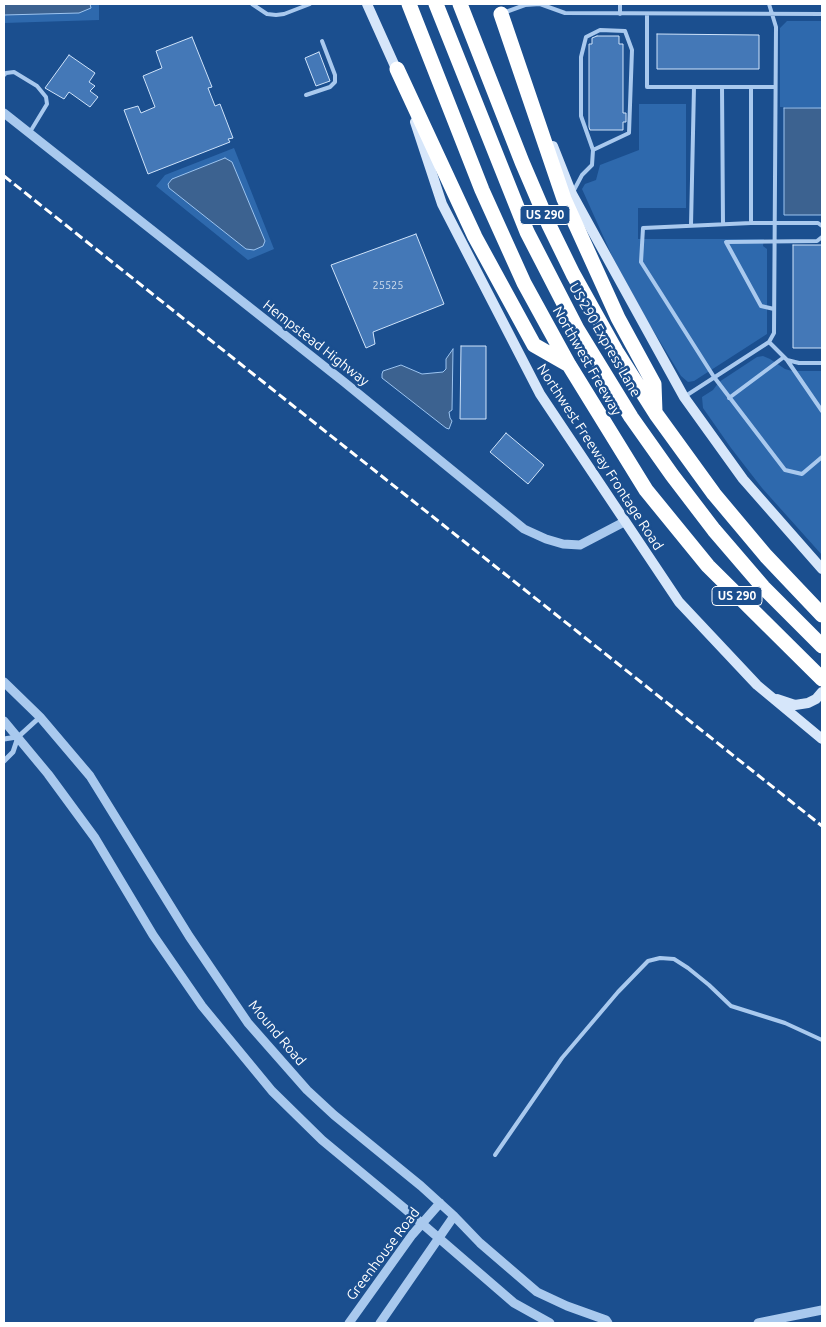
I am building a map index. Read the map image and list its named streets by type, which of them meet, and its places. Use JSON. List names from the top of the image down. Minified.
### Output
{"streets":{"highway":["US 290","US 290 Express Lane","Northwest Freeway"],"main road":["Northwest Freeway Frontage Road"],"street":["Hempstead Highway","Mound Road","Greenhouse Road"]},"crossings":[["Hempstead Highway","Northwest Freeway Frontage Road"],["Mound Road","Greenhouse Road"]],"house_numbers":["25525"]}
